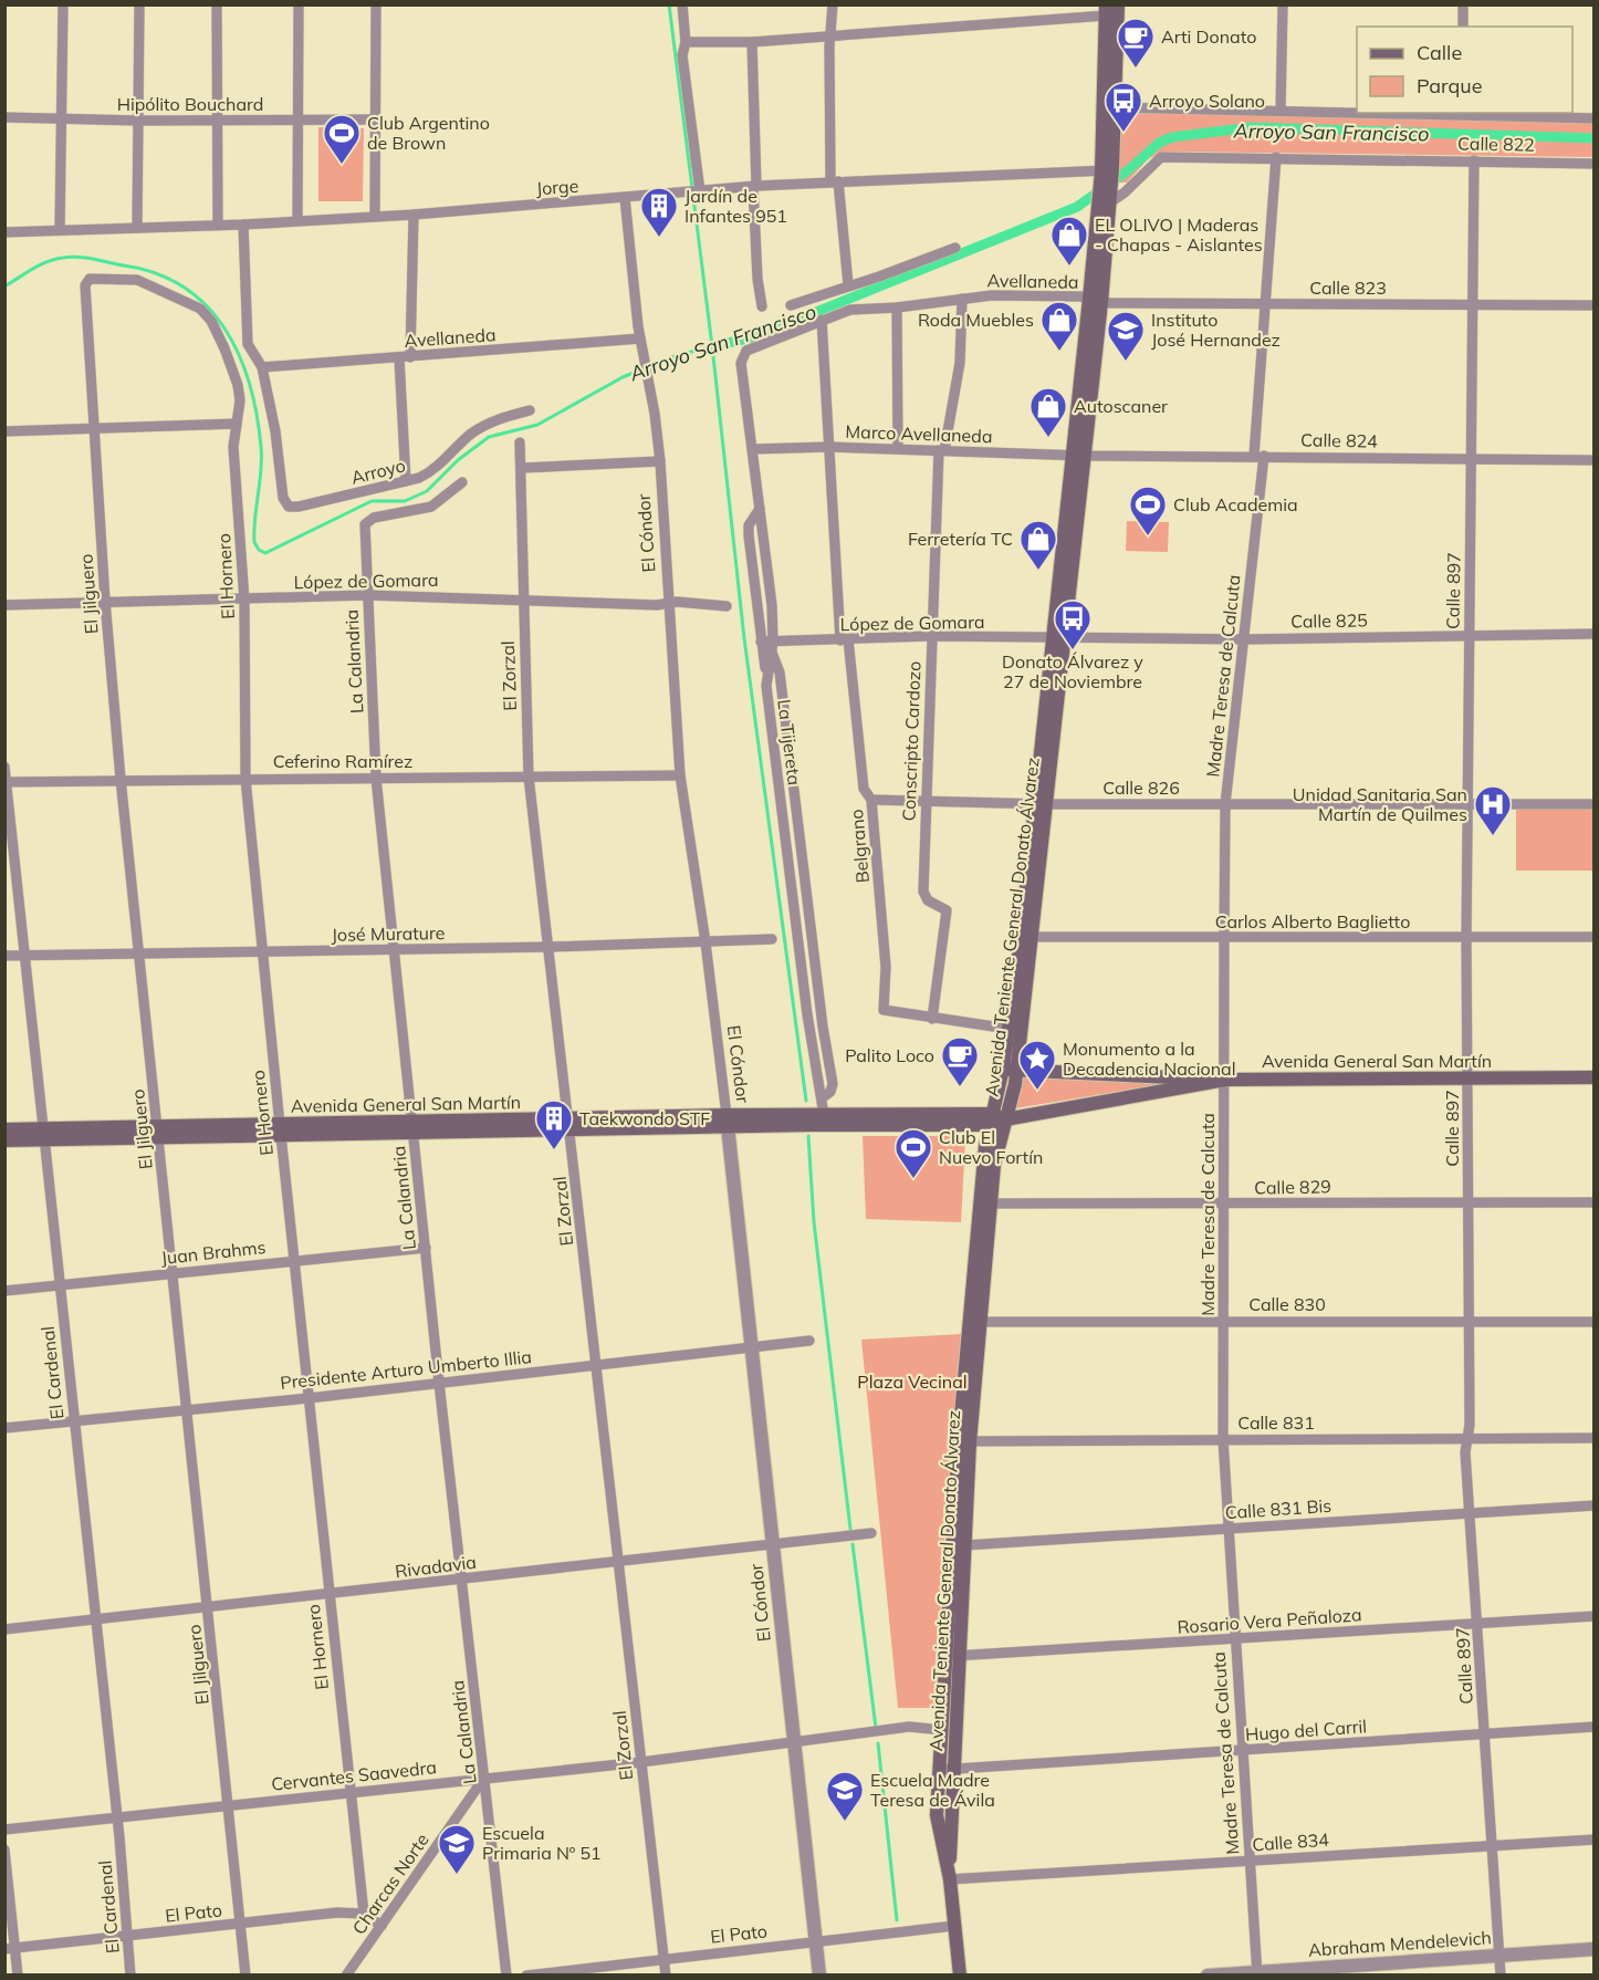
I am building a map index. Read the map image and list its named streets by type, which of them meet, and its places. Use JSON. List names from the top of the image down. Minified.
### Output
{"streets":{"main road":["Avenida Teniente General Donato Álvarez","Avenida General San Martín"],"street":["Hipólito Bouchard","Calle 822","Jorge","Avellaneda","Calle 823","Marco Avellaneda","Calle 824","Arroyo","El Cóndor","El Hornero","López de Gomara","Calle 897","El Jilguero","Calle 825","La Calandria","El Zorzal","Madre Teresa de Calcuta","Conscripto Cardozo","La Tijereta","Ceferino Ramírez","Calle 826","Belgrano","Carlos Alberto Baglietto","José Murature","Calle 829","Juan Brahms","Calle 830","Presidente Arturo Umberto Illia","El Cardenal","Calle 831","Calle 831 Bis","Rivadavia","Rosario Vera Peñaloza","Hugo del Carril","Cervantes Saavedra","Calle 834","Charcas Norte","El Pato","Abraham Mendelevich"]},"crossings":[["Calle 822","Calle 897"],["Calle 822","Madre Teresa de Calcuta"],["Calle 822","Avenida Teniente General Donato Álvarez"],["Jorge","El Cóndor"],["Jorge","Avenida Teniente General Donato Álvarez"],["Avellaneda","Calle 823"],["Avellaneda","Arroyo"],["Avellaneda","El Cóndor"],["Avellaneda","Conscripto Cardozo"],["Avellaneda","La Tijereta"],["Avellaneda","Belgrano"],["Avellaneda","Avenida Teniente General Donato Álvarez"],["Calle 823","Calle 897"],["Calle 823","Madre Teresa de Calcuta"],["Calle 823","Avenida Teniente General Donato Álvarez"],["Marco Avellaneda","Calle 824"],["Marco Avellaneda","Conscripto Cardozo"],["Marco Avellaneda","La Tijereta"],["Marco Avellaneda","Belgrano"],["Marco Avellaneda","Avenida Teniente General Donato Álvarez"],["Calle 824","Calle 897"],["Calle 824","Madre Teresa de Calcuta"],["Calle 824","Avenida Teniente General Donato Álvarez"],["El Cóndor","López de Gomara"],["El Cóndor","Ceferino Ramírez"],["El Cóndor","José Murature"],["El Cóndor","Avenida General San Martín"],["El Cóndor","Presidente Arturo Umberto Illia"],["El Cóndor","Rivadavia"],["El Cóndor","Cervantes Saavedra"],["El Cóndor","El Pato"],["El Hornero","López de Gomara"],["El Hornero","El Jilguero"],["El Hornero","Ceferino Ramírez"],["El Hornero","José Murature"],["El Hornero","Avenida General San Martín"],["El Hornero","Juan Brahms"],["El Hornero","Presidente Arturo Umberto Illia"],["El Hornero","Rivadavia"],["El Hornero","Cervantes Saavedra"],["El Hornero","El Pato"],["López de Gomara","El Jilguero"],["López de Gomara","Calle 825"],["López de Gomara","La Calandria"],["López de Gomara","El Zorzal"],["López de Gomara","Conscripto Cardozo"],["López de Gomara","La Tijereta"],["López de Gomara","Belgrano"],["López de Gomara","Avenida Teniente General Donato Álvarez"],["Calle 897","Calle 825"],["Calle 897","Calle 826"],["Calle 897","Carlos Alberto Baglietto"],["Calle 897","Avenida General San Martín"],["Calle 897","Calle 829"],["Calle 897","Calle 830"],["Calle 897","Calle 831"],["Calle 897","Calle 831 Bis"],["Calle 897","Rosario Vera Peñaloza"],["Calle 897","Hugo del Carril"],["Calle 897","Calle 834"],["Calle 897","Abraham Mendelevich"],["El Jilguero","Ceferino Ramírez"],["El Jilguero","José Murature"],["El Jilguero","Avenida General San Martín"],["El Jilguero","Juan Brahms"],["El Jilguero","Presidente Arturo Umberto Illia"],["El Jilguero","Rivadavia"],["El Jilguero","Cervantes Saavedra"],["El Jilguero","El Pato"],["Calle 825","Madre Teresa de Calcuta"],["Calle 825","Avenida Teniente General Donato Álvarez"],["La Calandria","Ceferino Ramírez"],["La Calandria","José Murature"],["La Calandria","Avenida General San Martín"],["La Calandria","Juan Brahms"],["La Calandria","Presidente Arturo Umberto Illia"],["La Calandria","Rivadavia"],["La Calandria","Cervantes Saavedra"],["La Calandria","Charcas Norte"],["El Zorzal","Ceferino Ramírez"],["El Zorzal","José Murature"],["El Zorzal","Avenida General San Martín"],["El Zorzal","Presidente Arturo Umberto Illia"],["El Zorzal","Rivadavia"],["El Zorzal","Cervantes Saavedra"],["El Zorzal","El Pato"],["Madre Teresa de Calcuta","Calle 826"],["Madre Teresa de Calcuta","Carlos Alberto Baglietto"],["Madre Teresa de Calcuta","Avenida General San Martín"],["Madre Teresa de Calcuta","Calle 829"],["Madre Teresa de Calcuta","Calle 830"],["Madre Teresa de Calcuta","Calle 831"],["Madre Teresa de Calcuta","Calle 831 Bis"],["Madre Teresa de Calcuta","Rosario Vera Peñaloza"],["Madre Teresa de Calcuta","Hugo del Carril"],["Madre Teresa de Calcuta","Calle 834"],["Madre Teresa de Calcuta","Abraham Mendelevich"],["Conscripto Cardozo","Belgrano"],["La Tijereta","Avenida General San Martín"],["Ceferino Ramírez","El Cardenal"],["Calle 826","Avenida Teniente General Donato Álvarez"],["Carlos Alberto Baglietto","Avenida Teniente General Donato Álvarez"],["Avenida Teniente General Donato Álvarez","Avenida General San Martín"],["Avenida Teniente General Donato Álvarez","Calle 829"],["Avenida Teniente General Donato Álvarez","Calle 830"],["Avenida Teniente General Donato Álvarez","Calle 831"],["Avenida Teniente General Donato Álvarez","Calle 831 Bis"],["Avenida Teniente General Donato Álvarez","Rosario Vera Peñaloza"],["Avenida Teniente General Donato Álvarez","Hugo del Carril"],["Avenida Teniente General Donato Álvarez","Cervantes Saavedra"],["Avenida Teniente General Donato Álvarez","Calle 834"],["Avenida Teniente General Donato Álvarez","El Pato"],["José Murature","El Cardenal"],["Avenida General San Martín","El Cardenal"],["Juan Brahms","El Cardenal"],["Presidente Arturo Umberto Illia","El Cardenal"],["El Cardenal","Rivadavia"],["El Cardenal","Cervantes Saavedra"],["El Cardenal","El Pato"],["Cervantes Saavedra","Charcas Norte"]],"water":["Arroyo San Francisco"],"parks":["Plaza Vecinal"],"places":{"cafe":["Arti Donato","Palito Loco"],"bus stop":["Arroyo Solano","Donato Álvarez y 27 de Noviembre"],"sports":["Club Argentino de Brown","Club Academia","Club El Nuevo Fortín"],"building":["Jardín de Infantes 951","Taekwondo STF"],"shop":["EL OLIVO | Maderas - Chapas - Aislantes","Roda Muebles","Autoscaner","Ferretería TC"],"school or university":["Instituto José Hernandez","Escuela Madre Teresa de Ávila","Escuela Primaria Nº 51"],"hospital":["Unidad Sanitaria San Martín de Quilmes"],"place":["Monumento a la Decadencia Nacional"]},"legend":["Calle","Parque"]}
